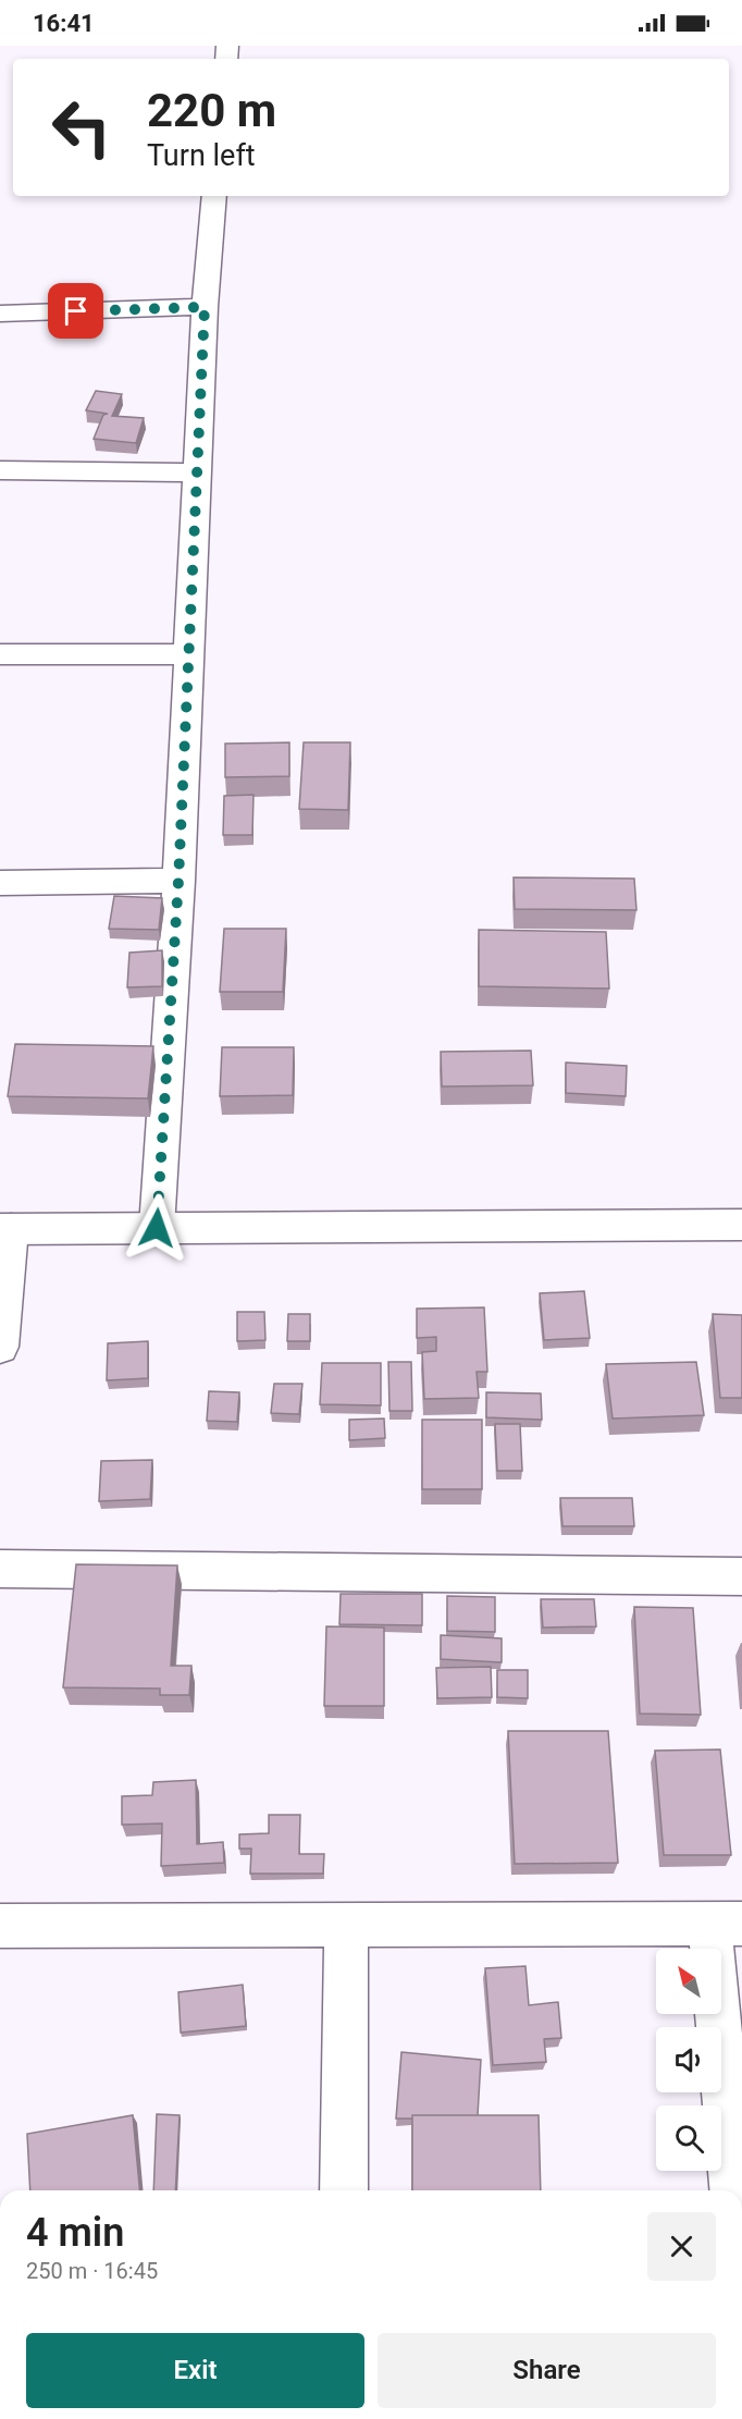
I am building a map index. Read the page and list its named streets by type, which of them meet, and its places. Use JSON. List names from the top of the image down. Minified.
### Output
{"north":"top left","page":{"status":"16:41","turn":["220 m","Turn left"],"heading":["4 min","250 m · 16:45"],"buttons":["Exit","Share"]}}
